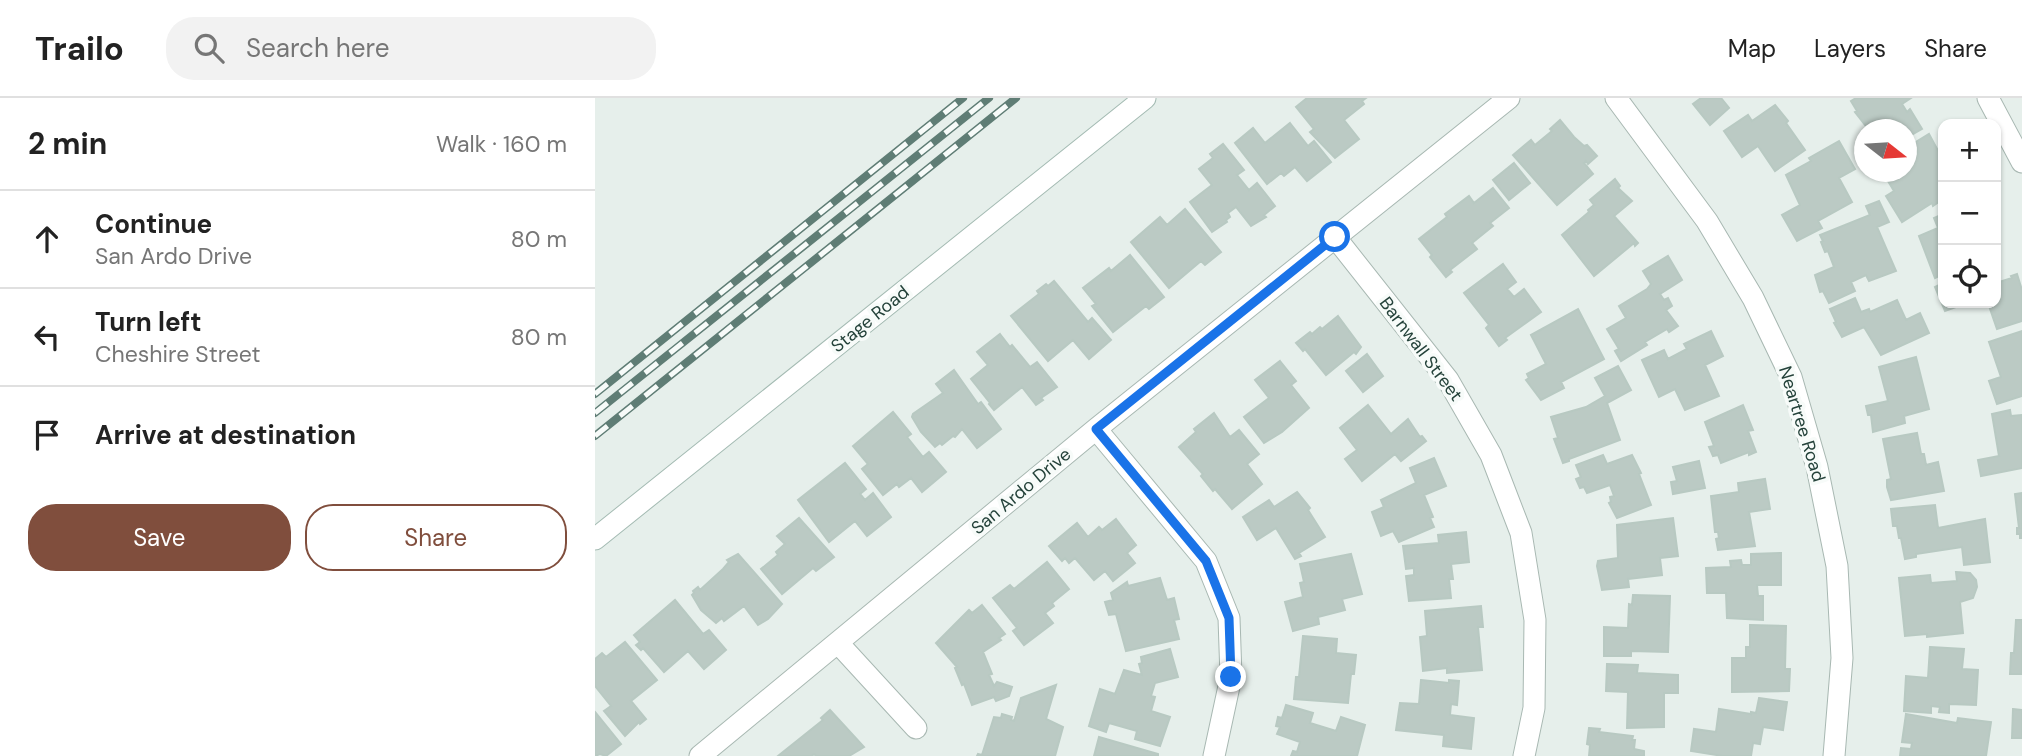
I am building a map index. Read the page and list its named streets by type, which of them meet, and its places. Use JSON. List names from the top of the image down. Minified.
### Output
{"streets":{"street":["Stage Road","Barnwall Street","Neartree Road","San Ardo Drive"]},"crossings":[["Barnwall Street","San Ardo Drive"]],"north":"right","page":{"header":"Trailo","search":"Search here","nav":["Map","Layers","Share"],"heading":["2 min","Walk · 160 m"],"map_buttons":["+","−"],"list":[["Continue","San Ardo Drive","80 m"],["Turn left","Cheshire Street","80 m"],"Arrive at destination"],"buttons":["Save","Share"]}}
